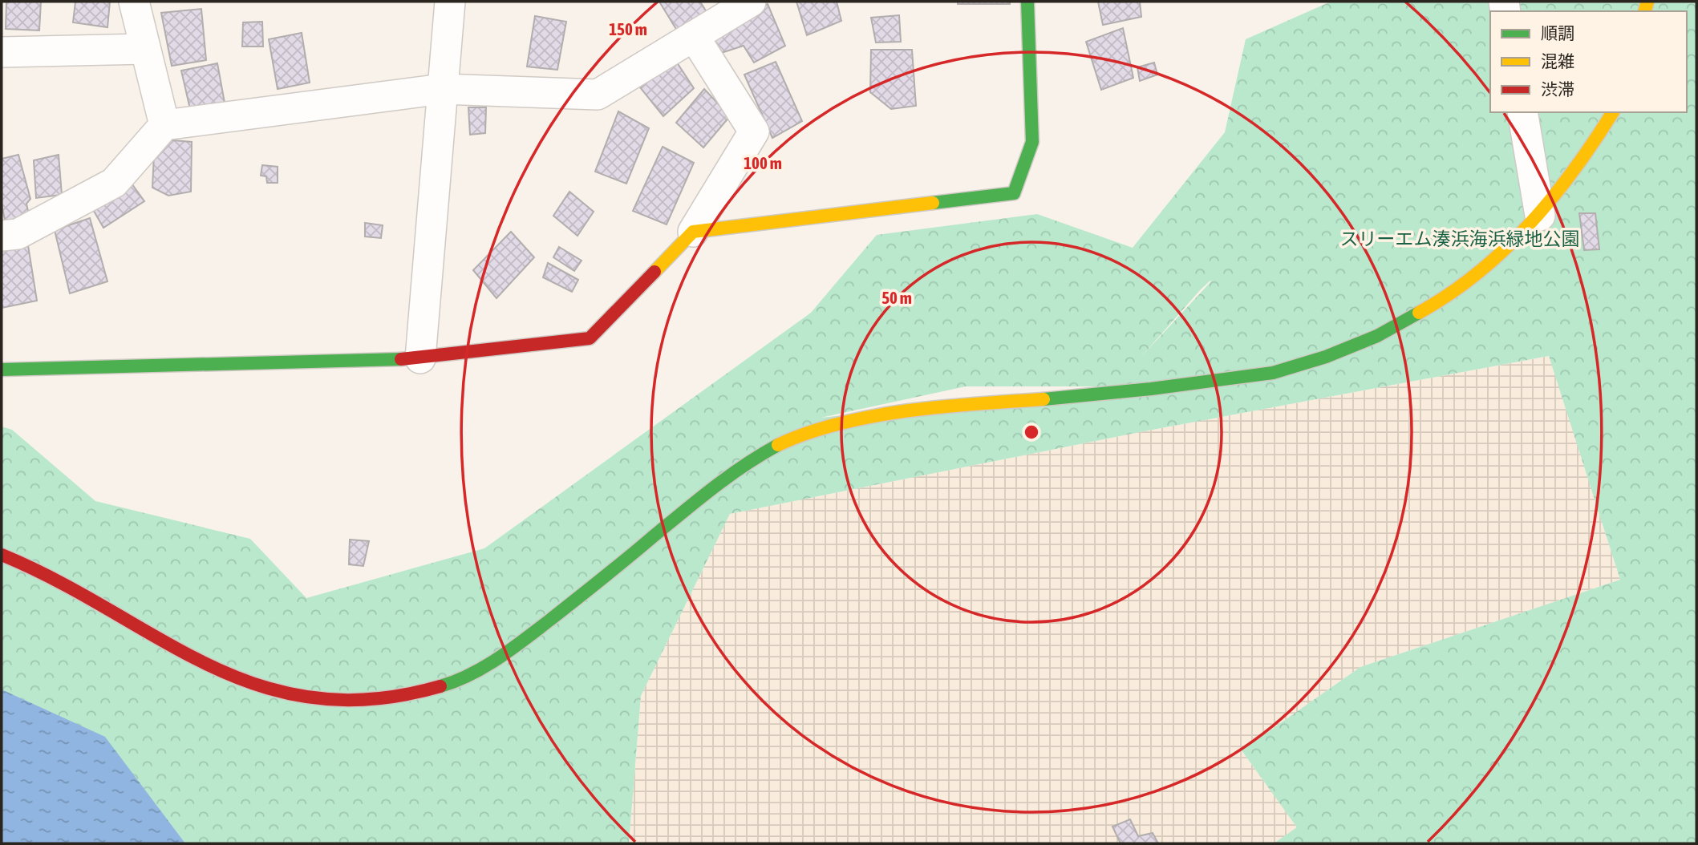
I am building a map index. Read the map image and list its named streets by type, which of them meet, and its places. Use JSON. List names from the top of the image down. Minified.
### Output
{"parks":["スリーエム湊浜海浜緑地公園"],"legend":["順調","混雑","渋滞"],"rings":["150 m","100 m","50 m"]}
